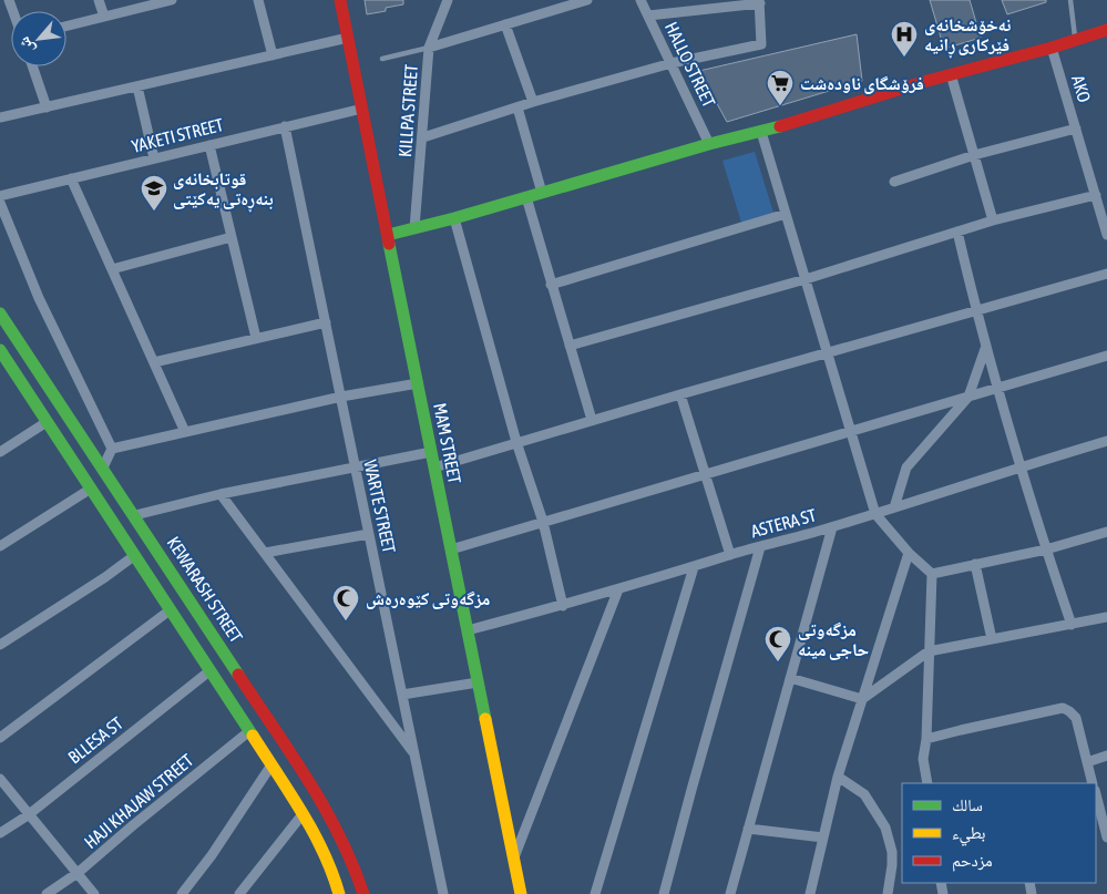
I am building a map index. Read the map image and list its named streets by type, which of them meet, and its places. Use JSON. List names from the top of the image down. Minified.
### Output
{"streets":{"street":["HALLO STREET","AKO","KILLPA STREET","YAKETI STREET","MAM STREET","WARTE STREET","ASTERA ST","KEWARASH STREET","BLLESA ST","‌HAJI KHAJAW STREET"]},"crossings":[["YAKETI STREET","MAM STREET"],["YAKETI STREET","WARTE STREET"],["MAM STREET","ASTERA ST"]],"places":{"hospital":["نەخۆشخانەی فێرکاری ڕانیە"],"supermarket":["فرۆشگای ناوده‌شت"],"school or university":["قوتابخانەی بنەڕەتی یەکێتی"],"mosque":["مزگەوتی کێوەرەش","مزگەوتی حاجی مینە"]},"legend":["سالك","بطيء","مزدحم"],"north":"bottom left"}
